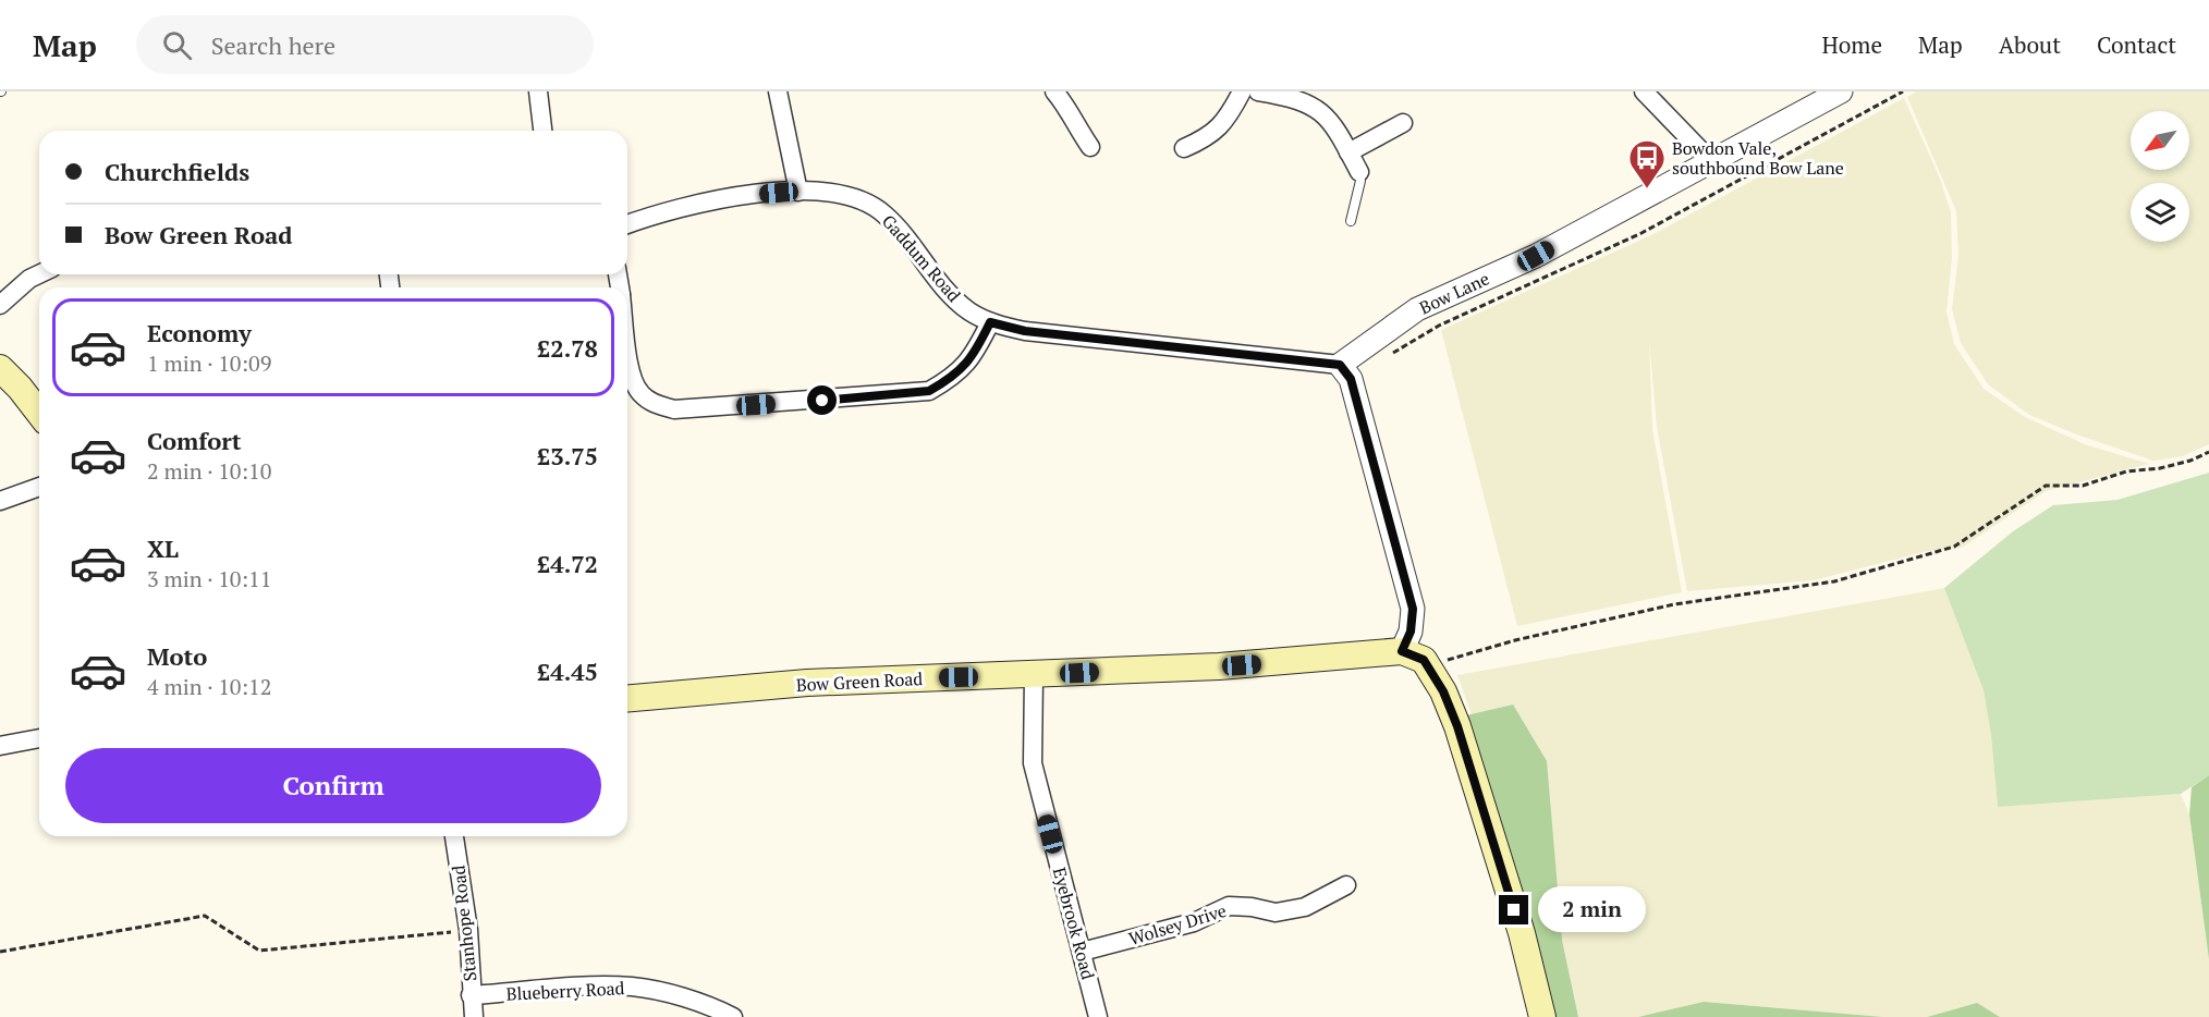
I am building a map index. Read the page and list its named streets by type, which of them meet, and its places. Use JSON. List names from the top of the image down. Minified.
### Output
{"streets":{"main road":["Bow Green Road"],"street":["Gaddum Road","Bow Lane","Stanhope Road","Eyebrook Road","Wolsey Drive","Blueberry Road"]},"crossings":[["Gaddum Road","Bow Lane"],["Bow Green Road","Eyebrook Road"],["Stanhope Road","Blueberry Road"],["Eyebrook Road","Wolsey Drive"]],"places":{"bus stop":["Bowdon Vale, southbound Bow Lane"]},"north":"bottom left","page":{"header":"Map","search":"Search here","nav":["Home","Map","About","Contact"],"banner":["Churchfields","Bow Green Road"],"list":[{"name":"Economy","note":"1 min · 10:09","value":"£2.78"},{"name":"Comfort","note":"2 min · 10:10","value":"£3.75"},{"name":"XL","note":"3 min · 10:11","value":"£4.72"},{"name":"Moto","note":"4 min · 10:12","value":"£4.45"}],"buttons":"Confirm","bubble":"2 min"}}
